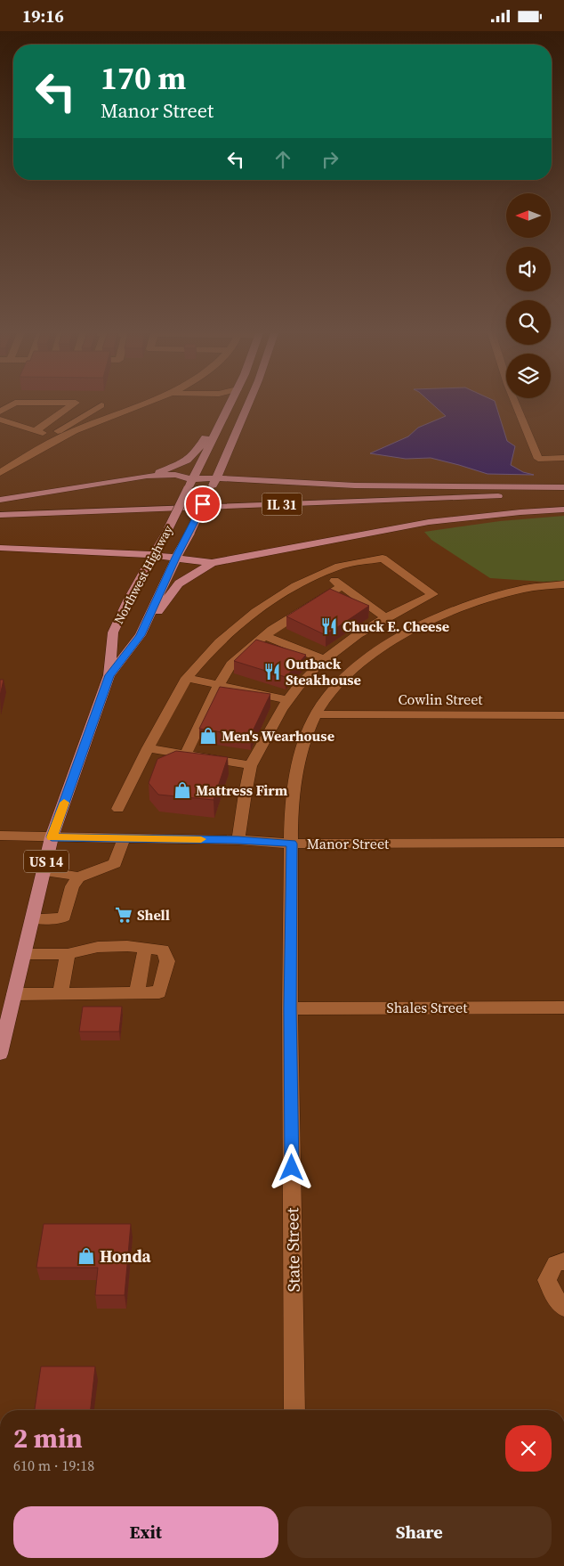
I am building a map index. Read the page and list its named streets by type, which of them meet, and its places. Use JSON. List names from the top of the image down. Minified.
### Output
{"streets":{"main road":["IL 31","Northwest Highway","US 14"],"street":["Cowlin Street","Manor Street","Shales Street","State Street"]},"crossings":[["Northwest Highway","Manor Street"],["Cowlin Street","State Street"],["Manor Street","State Street"],["Shales Street","State Street"]],"places":{"restaurant":["Chuck E. Cheese","Outback Steakhouse"],"shop":["Men's Wearhouse","Mattress Firm","Honda"],"supermarket":["Shell"]},"north":"left","page":{"status":"19:16","turn":["170 m","Manor Street"],"heading":["2 min","610 m · 19:18"],"buttons":["Exit","Share"]}}
